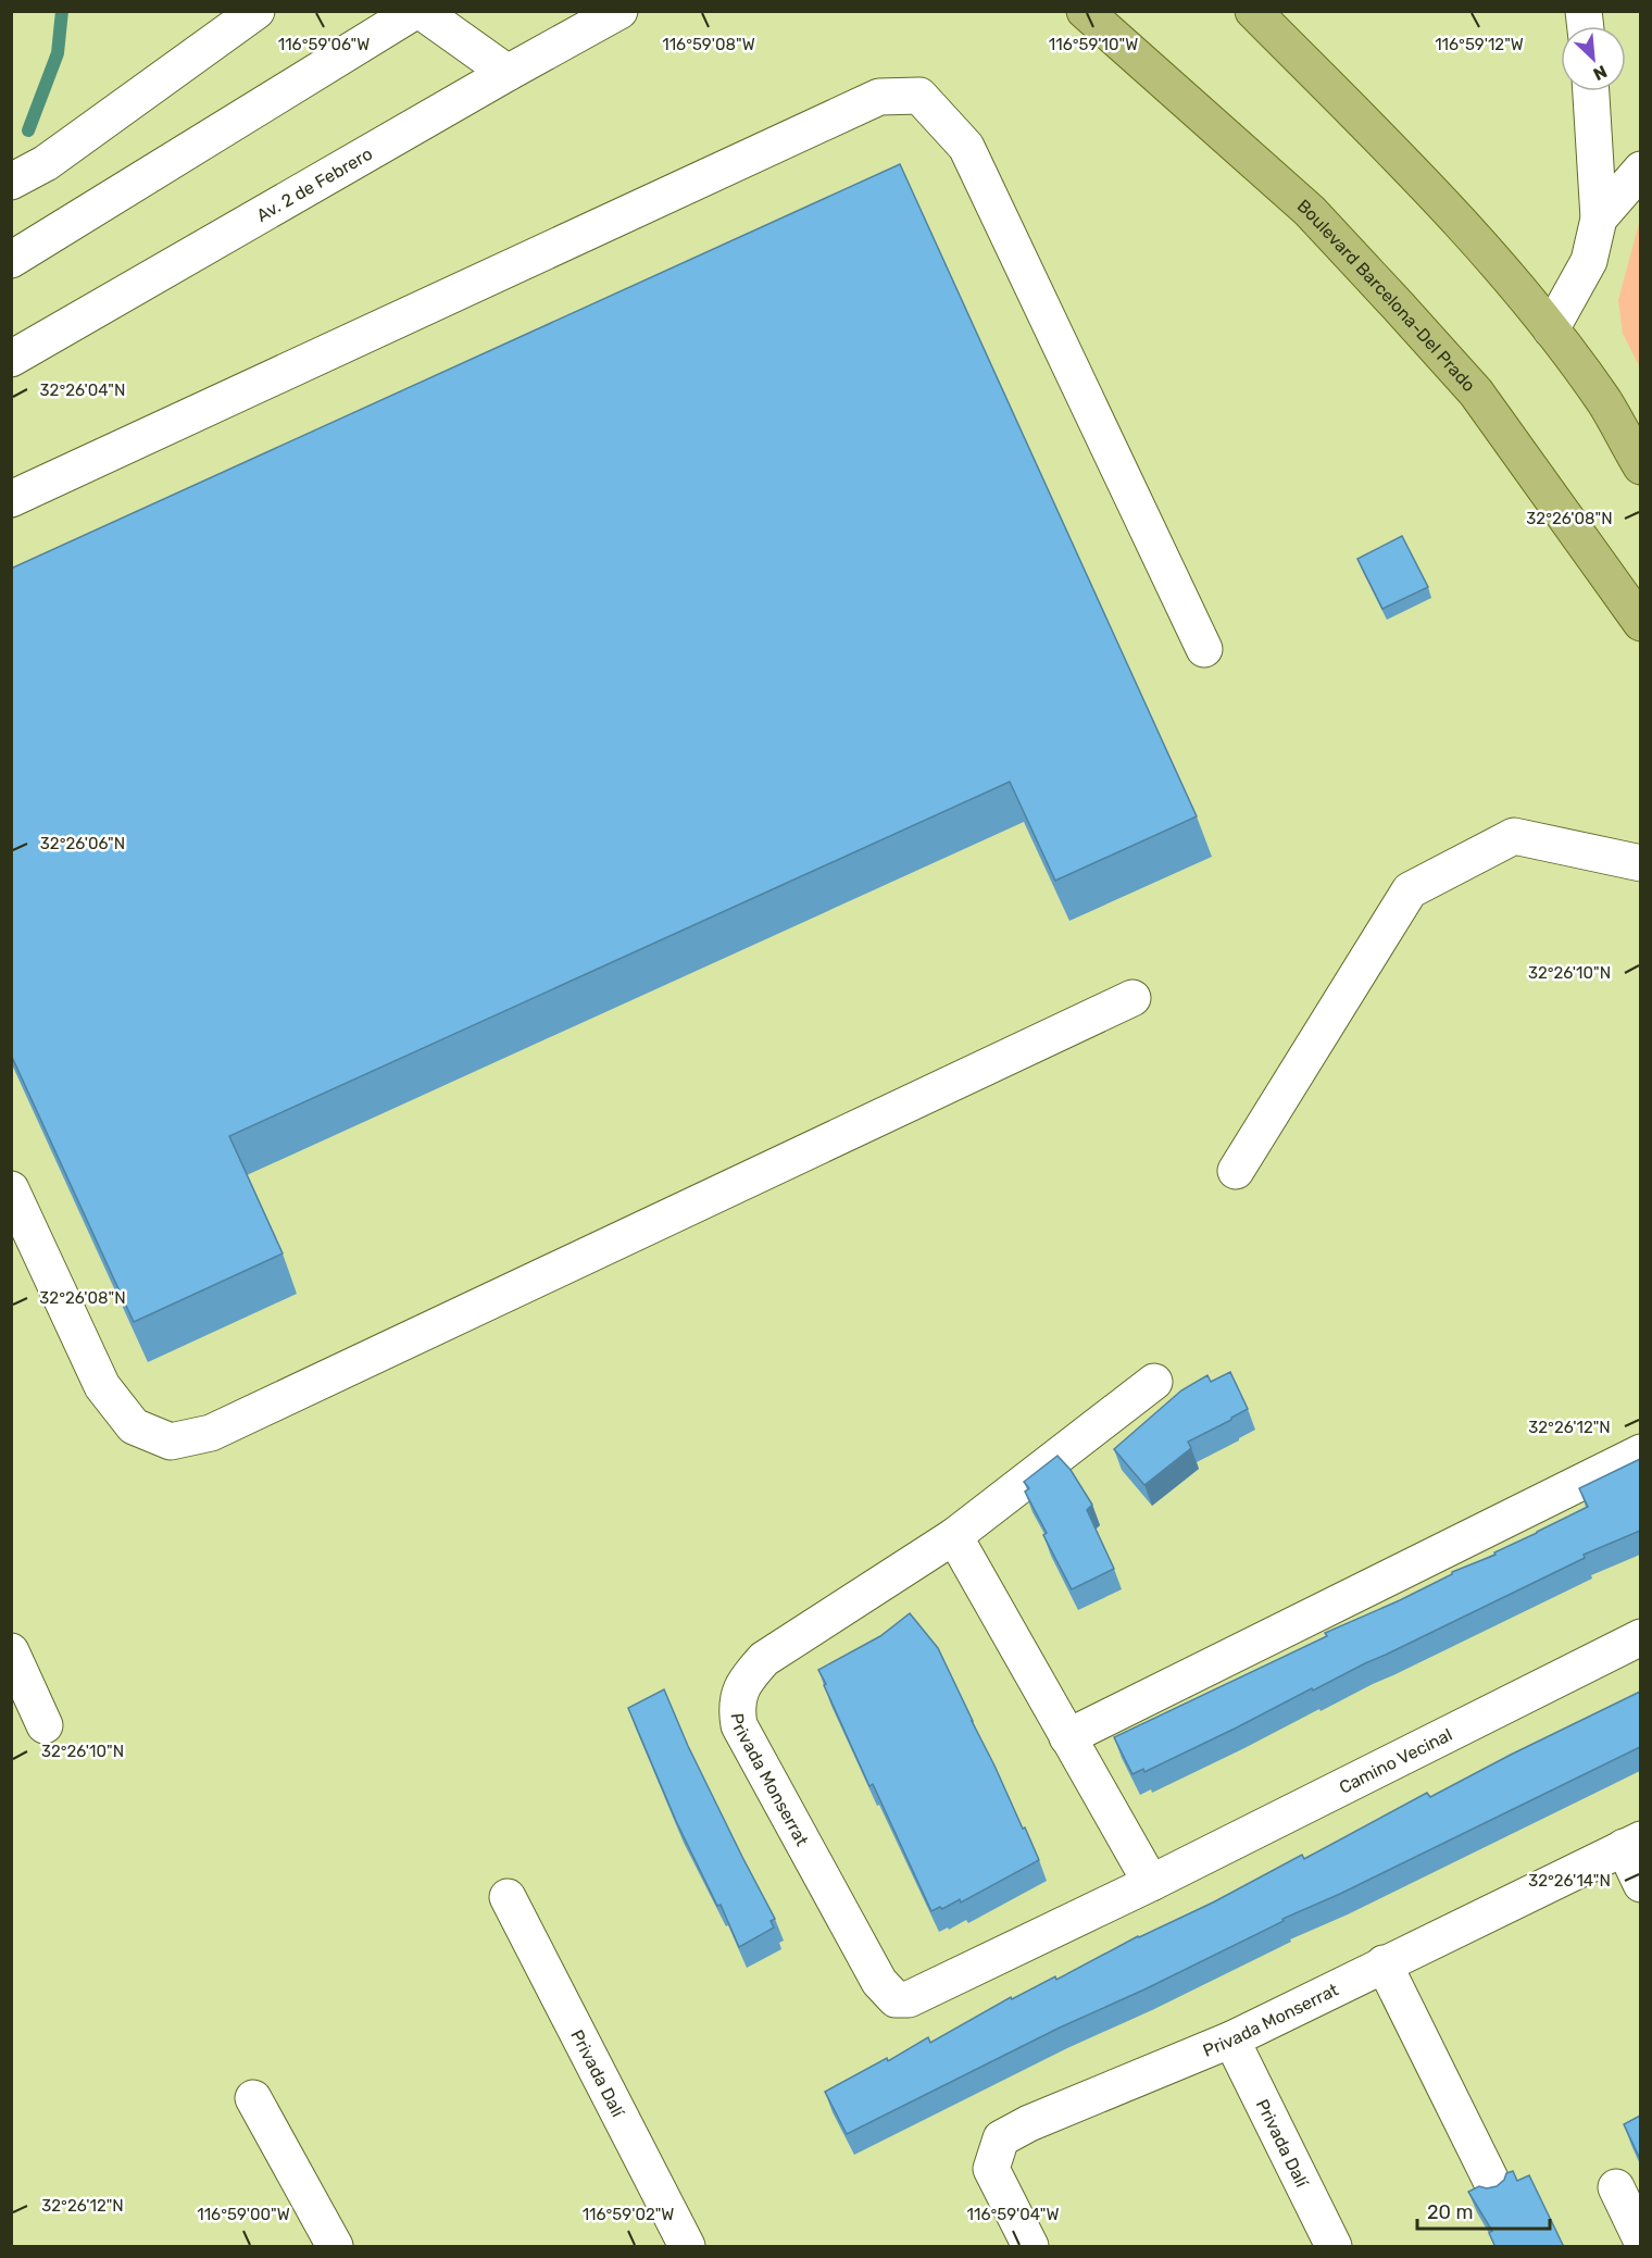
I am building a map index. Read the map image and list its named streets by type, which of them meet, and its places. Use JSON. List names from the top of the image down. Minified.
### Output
{"streets":{"main road":["Boulevard Barcelona-Del Prado"],"street":["Av. 2 de Febrero","Camino Vecinal","Privada Monserrat","Privada Dalí"]},"crossings":[["Camino Vecinal","Privada Monserrat"],["Privada Monserrat","Privada Dalí"]],"scale_bar":"20 m","north":"bottom right","coordinates":["116°59'06\"W","116°59'08\"W","116°59'12\"W","116°59'10\"W","32°26'04\"N","32°26'08\"N","32°26'06\"N","32°26'10\"N","32°26'12\"N","32°26'14\"N","116°59'00\"W","116°59'02\"W","116°59'04\"W"]}
